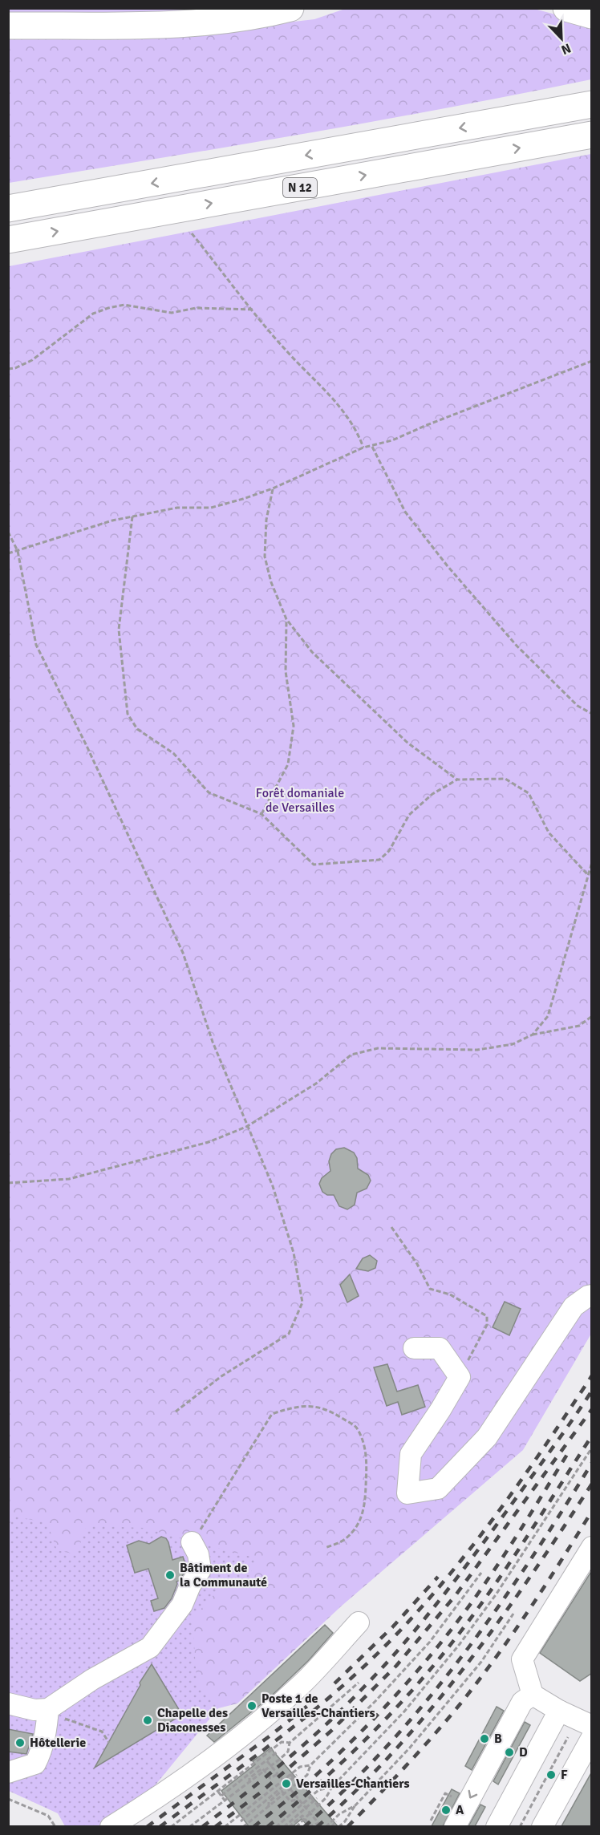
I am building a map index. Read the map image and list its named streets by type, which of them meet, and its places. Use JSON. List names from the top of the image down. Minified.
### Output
{"streets":{"main road":["N 12"]},"parks":["Forêt domaniale de Versailles"],"places":["Bâtiment de la Communauté","Poste 1 de Versailles-Chantiers","Chapelle des Diaconesses","B","Hôtellerie","D","F","Versailles-Chantiers","A"],"north":"bottom right"}
